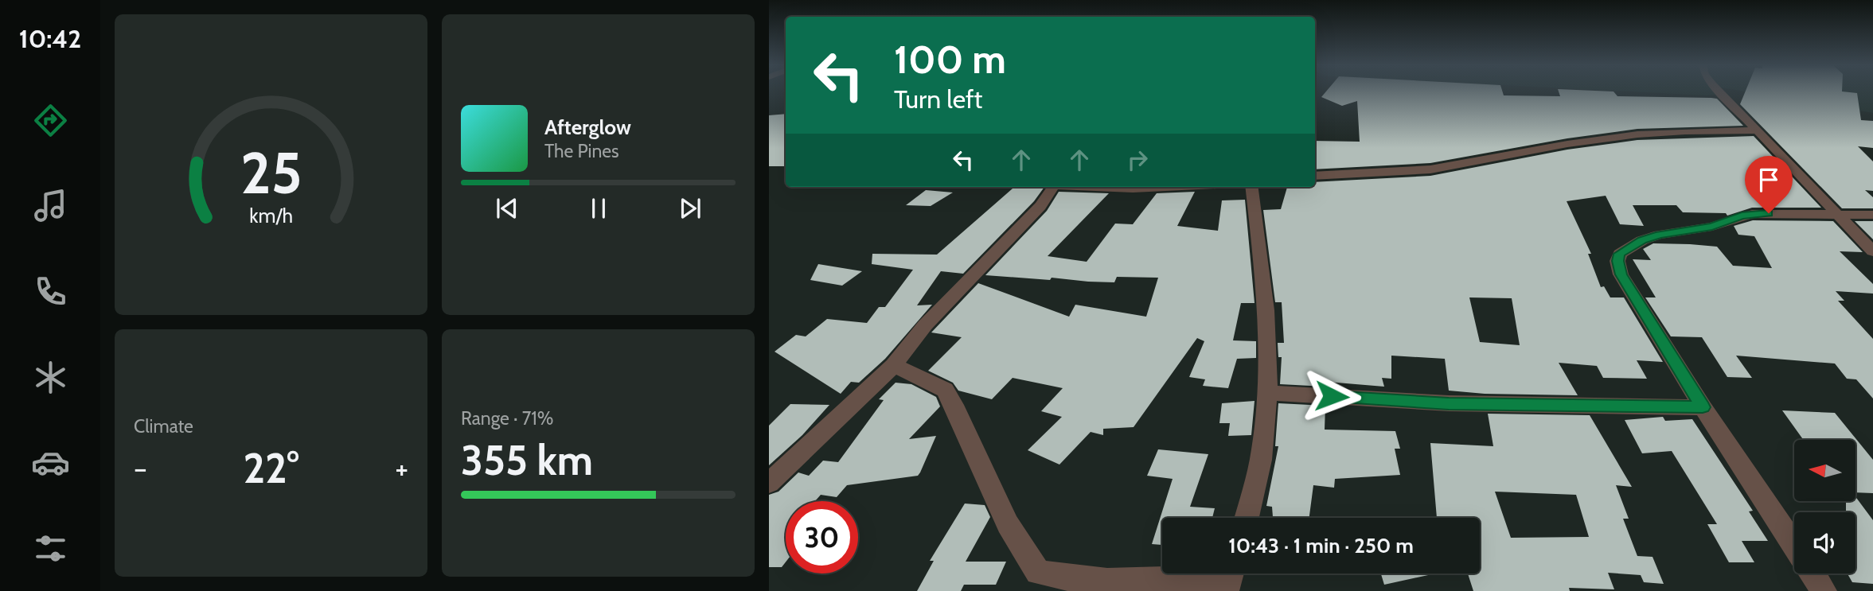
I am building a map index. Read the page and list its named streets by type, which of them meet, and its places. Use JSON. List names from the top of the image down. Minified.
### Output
{"north":"left","page":{"tabs":"10:42","turn":["100 m","Turn left"],"song":["Afterglow","The Pines"],"tile":["Climate",["Range · 71%","355 km"]],"heat":["−","22°","+"],"limit":"30","trip":"10:43 · 1 min · 250 m","gauge":["25","km/h"]}}
